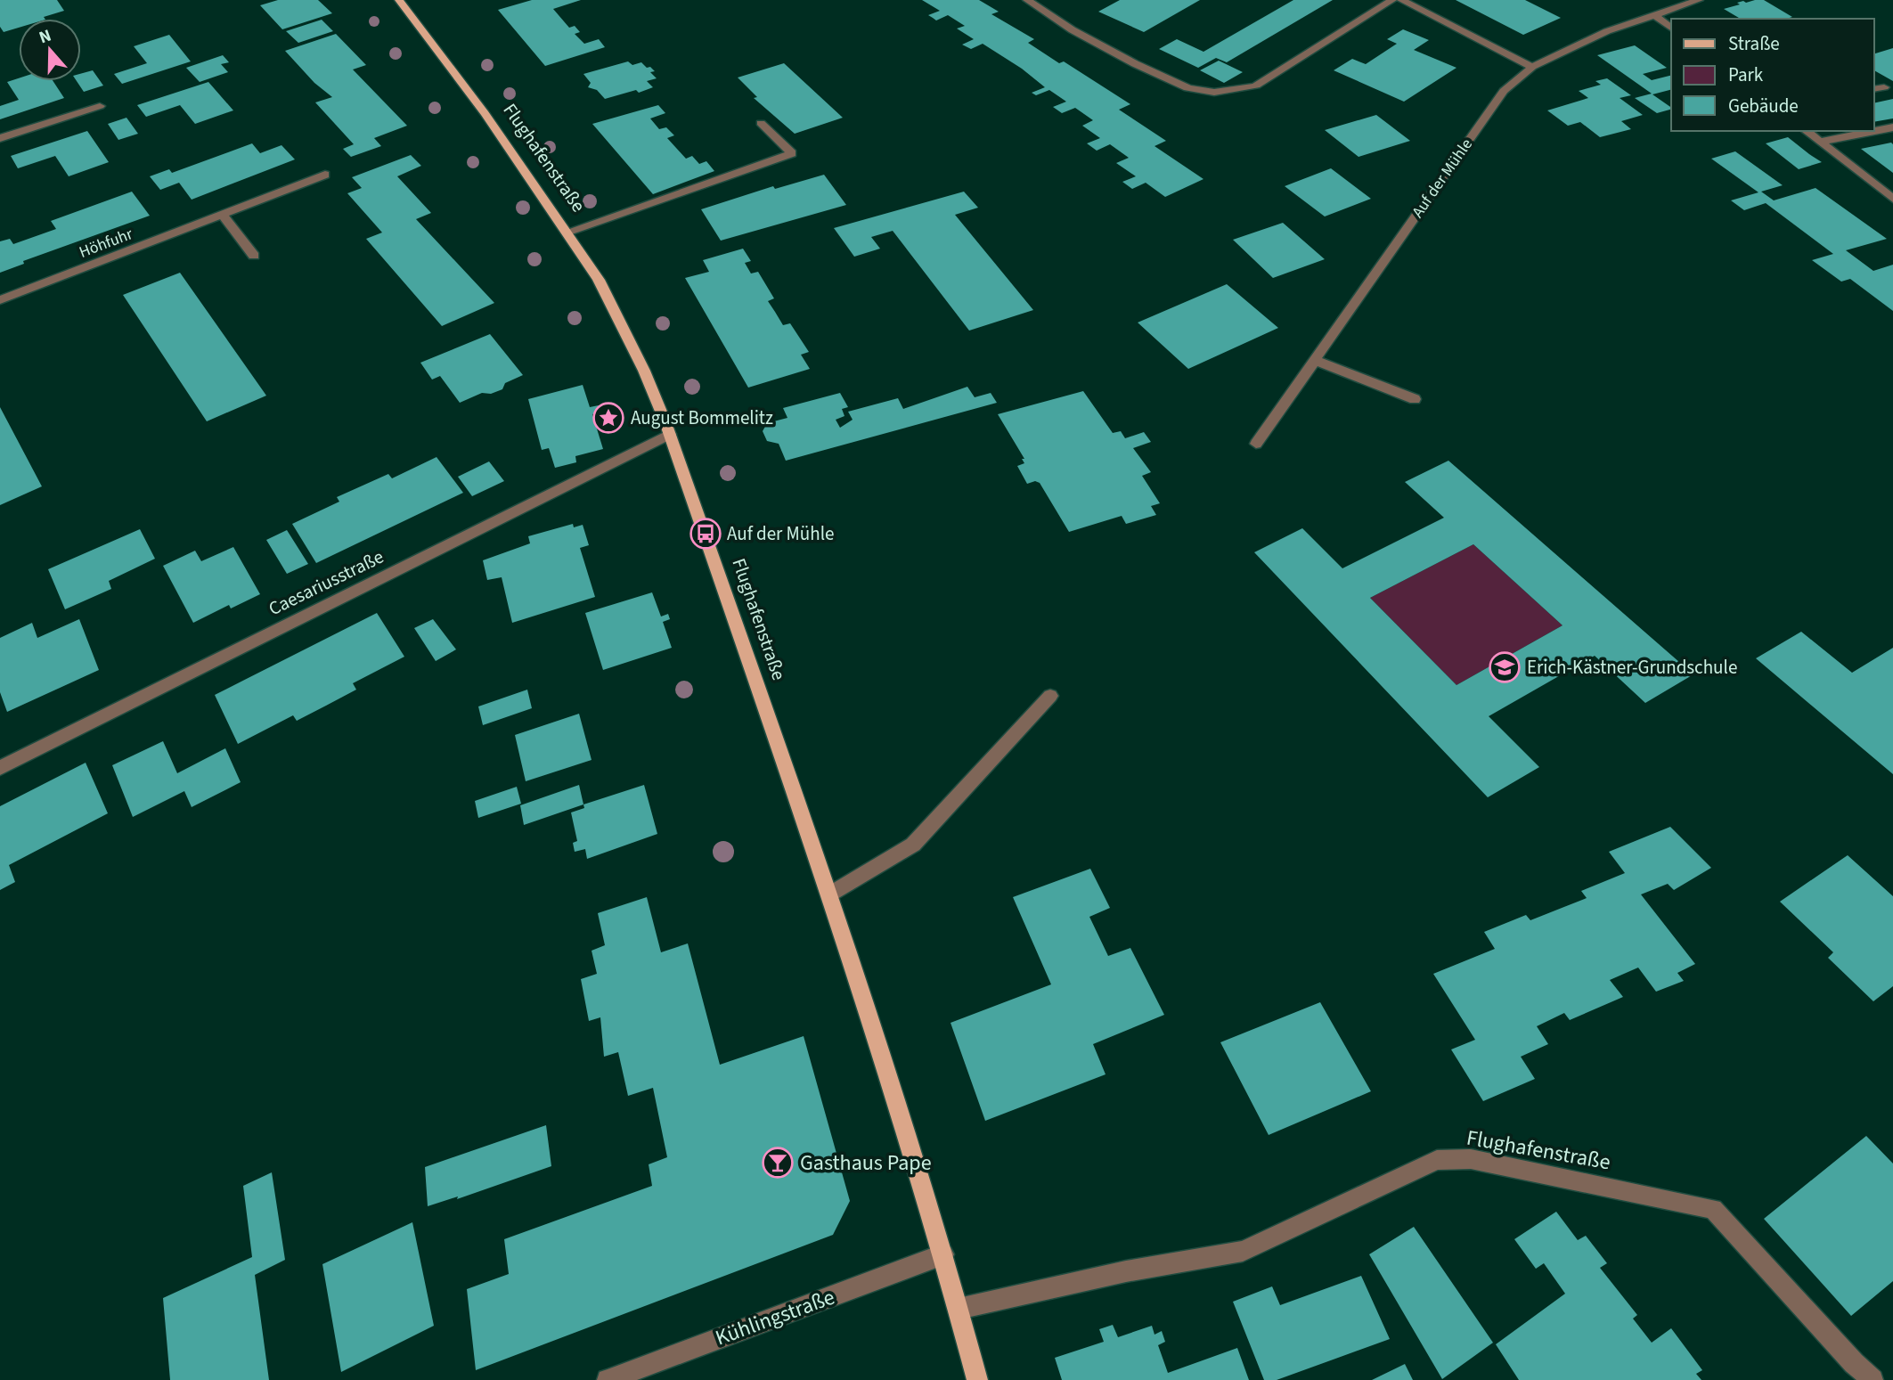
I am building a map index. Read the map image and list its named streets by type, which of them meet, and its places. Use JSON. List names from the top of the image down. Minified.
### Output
{"streets":{"main road":["Flughafenstraße"],"street":["Auf der Mühle","Höhfuhr","Caesariusstraße","Kühlingstraße"]},"crossings":[["Flughafenstraße","Caesariusstraße"],["Flughafenstraße","Kühlingstraße"]],"places":{"place":["August Bommelitz"],"bus stop":["Auf der Mühle"],"school or university":["Erich-Kästner-Grundschule"],"bar":["Gasthaus Pape"]},"legend":["Straße","Park","Gebäude"],"north":"top"}
